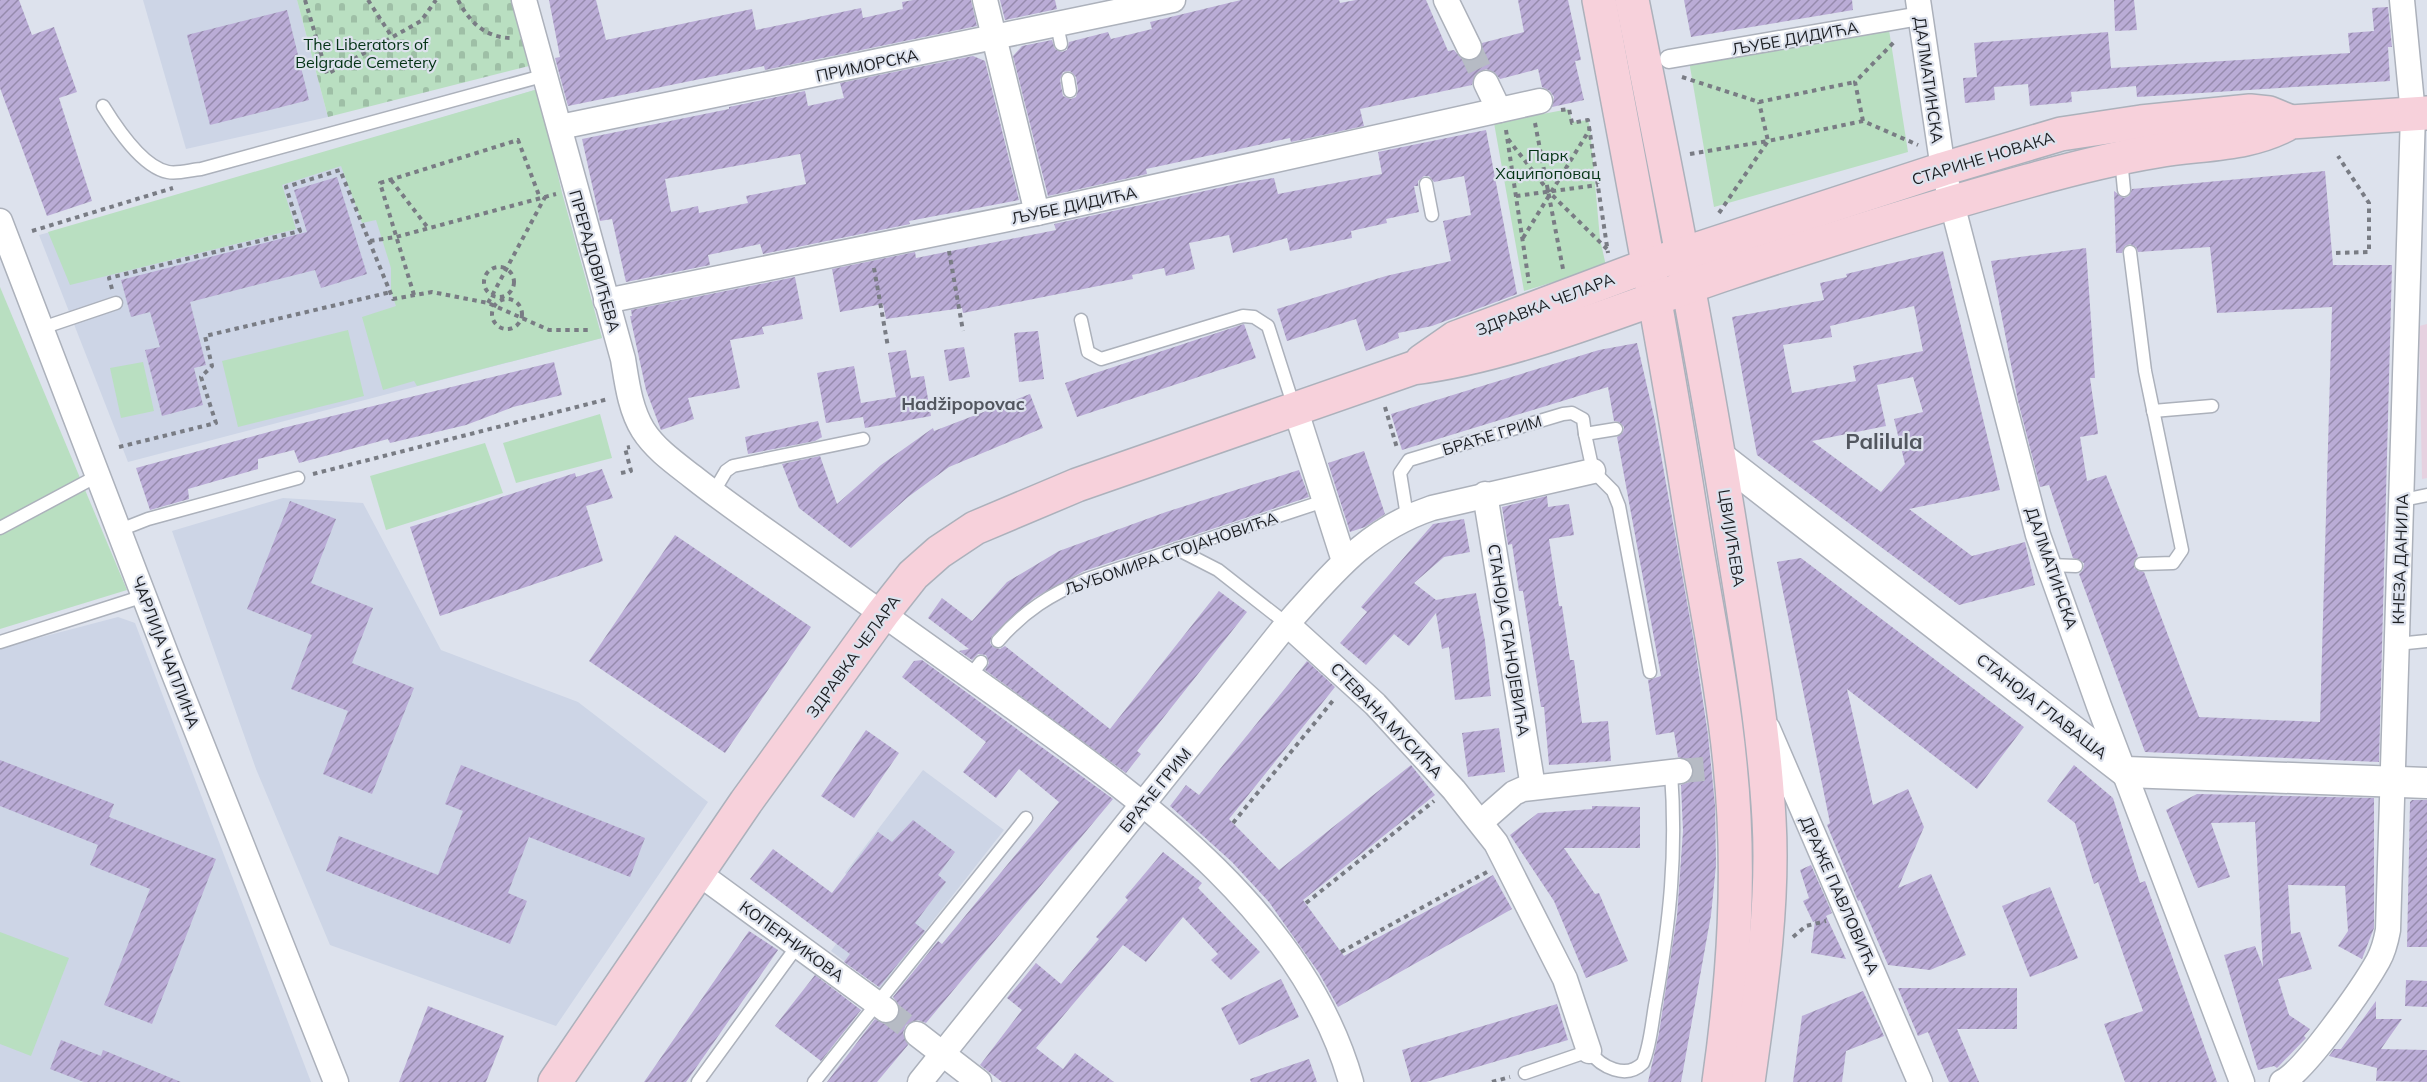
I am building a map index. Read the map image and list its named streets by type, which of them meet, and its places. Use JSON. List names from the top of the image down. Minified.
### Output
{"streets":{"main road":["СТАРИНЕ НОВАКА","ЗДРАВКА ЧЕЛАРА","ЦВИЈИЋЕВА"],"street":["ЉУБЕ ДИДИЋА","ПРИМОРСКА","ДАЛМАТИНСКА","ПРЕРАДОВИЋЕВА","БРАЋЕ ГРИМ","КНЕЗА ДАНИЛА","СТАНОЈА СТАНОЈЕВИЋА","ЧАРЛИЈА ЧАПЛИНА","СТАНОЈА ГЛАВАША","СТЕВАНА МУСИЋА","ДРАЖЕ ПАВЛОВИЋА","КОПЕРНИКОВА"],"lane":["ЉУБОМИРА СТОЈАНОВИЋА"]},"crossings":[["ЉУБЕ ДИДИЋА","ДАЛМАТИНСКА"],["ЉУБЕ ДИДИЋА","ПРЕРАДОВИЋЕВА"],["ПРИМОРСКА","ПРЕРАДОВИЋЕВА"],["ДАЛМАТИНСКА","СТАРИНЕ НОВАКА"],["ДАЛМАТИНСКА","СТАНОЈА ГЛАВАША"],["СТАРИНЕ НОВАКА","ЗДРАВКА ЧЕЛАРА"],["СТАРИНЕ НОВАКА","ЦВИЈИЋЕВА"],["СТАРИНЕ НОВАКА","КНЕЗА ДАНИЛА"],["ПРЕРАДОВИЋЕВА","ЗДРАВКА ЧЕЛАРА"],["ЗДРАВКА ЧЕЛАРА","ЦВИЈИЋЕВА"],["ЗДРАВКА ЧЕЛАРА","КОПЕРНИКОВА"],["БРАЋЕ ГРИМ","СТАНОЈА СТАНОЈЕВИЋА"],["БРАЋЕ ГРИМ","СТЕВАНА МУСИЋА"],["ЦВИЈИЋЕВА","СТАНОЈА ГЛАВАША"],["ЦВИЈИЋЕВА","ДРАЖЕ ПАВЛОВИЋА"]],"districts":["Hadžipopovac","Palilula"],"parks":["The Liberators of Belgrade Cemetery","Парк Хаџипоповац"]}
